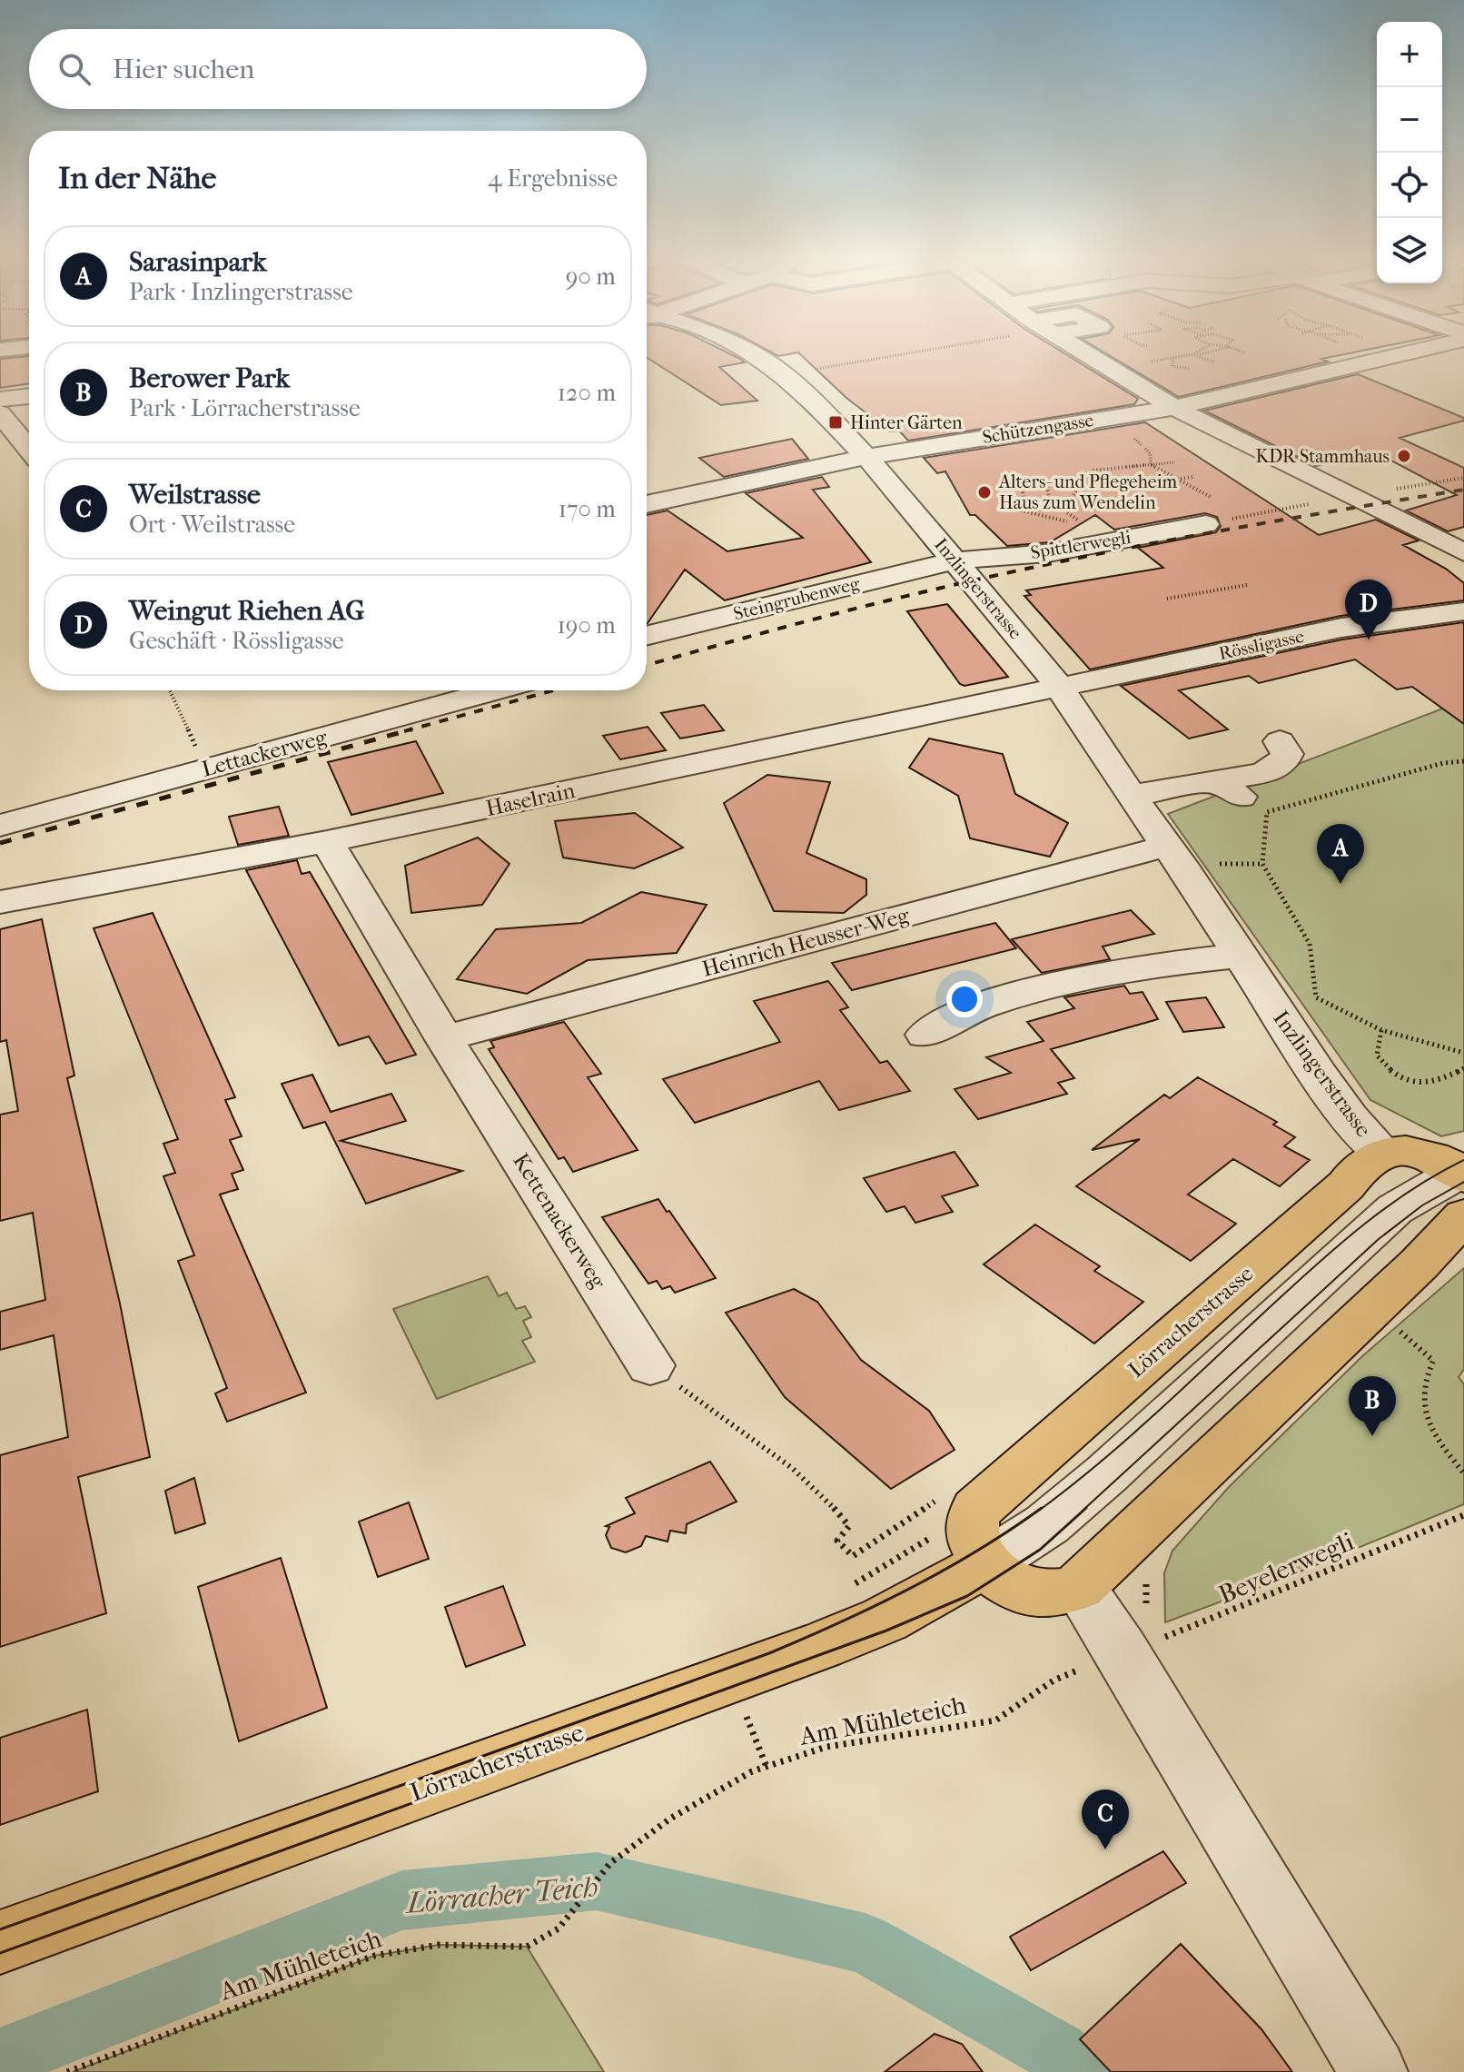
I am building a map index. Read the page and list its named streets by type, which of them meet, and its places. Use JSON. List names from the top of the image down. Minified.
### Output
{"streets":{"main road":["Lörracherstrasse"],"street":["Schützengasse","Spittlerwegli","Inzlingerstrasse","Steingrubenweg","Rössligasse","Lettackerweg","Haselrain","Heinrich Heusser-Weg","Kettenackerweg"],"path":["Beyelerwegli","Am Mühleteich"]},"crossings":[["Schützengasse","Inzlingerstrasse"],["Spittlerwegli","Inzlingerstrasse"],["Spittlerwegli","Steingrubenweg"],["Inzlingerstrasse","Steingrubenweg"],["Inzlingerstrasse","Rössligasse"],["Inzlingerstrasse","Haselrain"],["Inzlingerstrasse","Heinrich Heusser-Weg"],["Inzlingerstrasse","Lörracherstrasse"],["Rössligasse","Haselrain"],["Haselrain","Kettenackerweg"],["Heinrich Heusser-Weg","Kettenackerweg"],["Beyelerwegli","Am Mühleteich"]],"water":["Lörracher Teich"],"places":{"transit":["Hinter Gärten"],"other":["KDR Stammhaus","Alters- und Pflegeheim Haus zum Wendelin"]},"page":{"map_buttons":["+","−"],"search":"Hier suchen","heading":["In der Nähe","4 Ergebnisse"],"list":[{"mark":"A","name":"Sarasinpark","note":"Park · Inzlingerstrasse","value":"90 m"},{"mark":"B","name":"Berower Park","note":"Park · Lörracherstrasse","value":"120 m"},{"mark":"C","name":"Weilstrasse","note":"Ort · Weilstrasse","value":"170 m"},{"mark":"D","name":"Weingut Riehen AG","note":"Geschäft · Rössligasse","value":"190 m"}],"pins":["D","A","B","C"]}}
